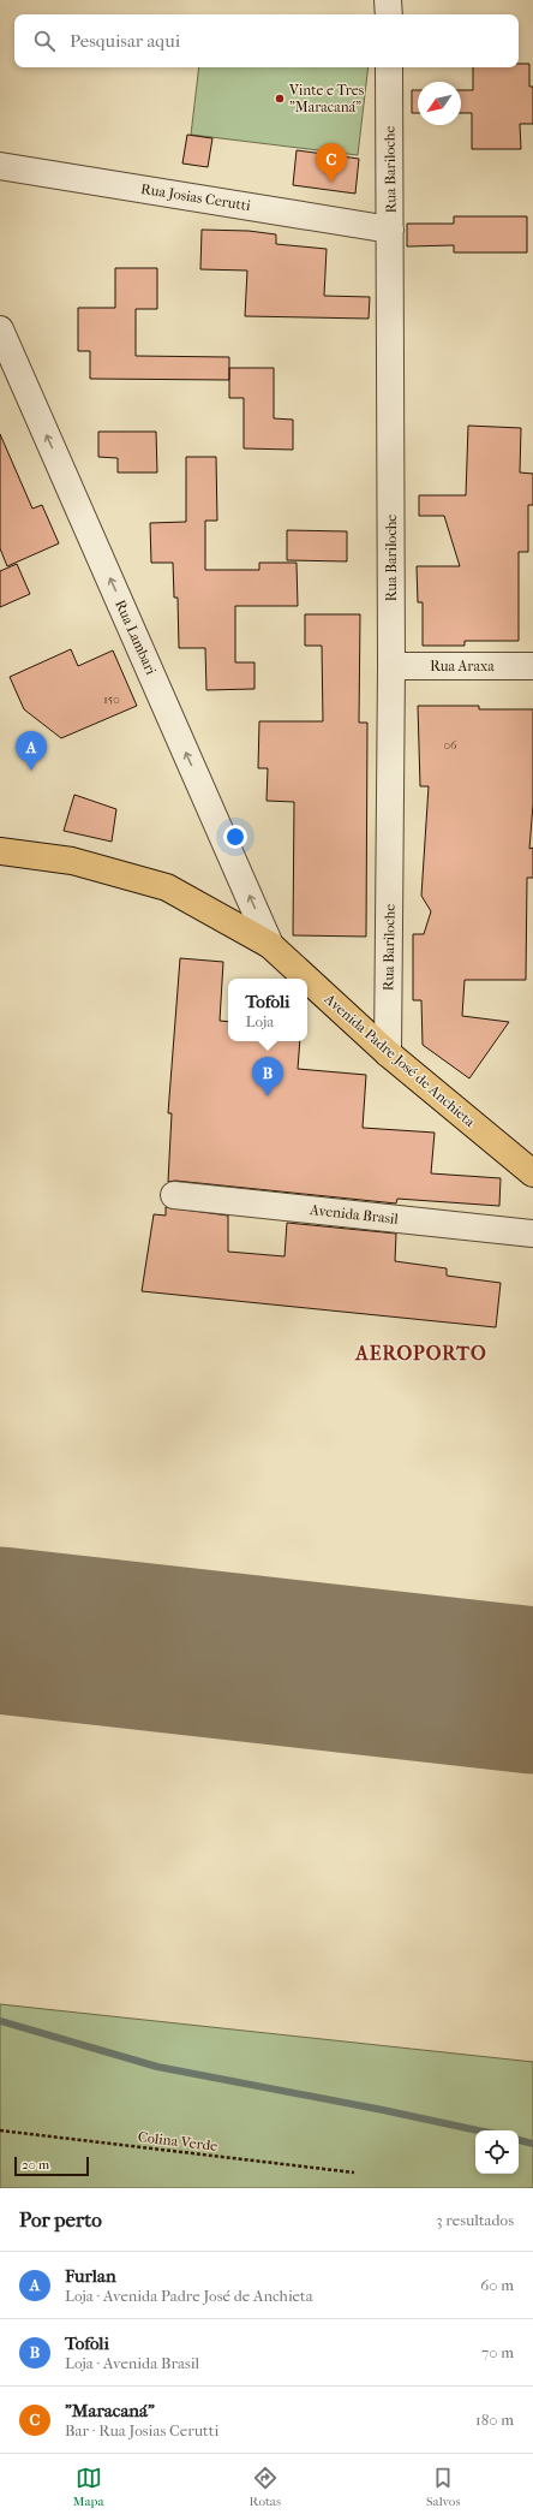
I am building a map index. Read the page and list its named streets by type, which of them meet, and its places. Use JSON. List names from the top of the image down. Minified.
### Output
{"streets":{"main road":["Avenida Padre José de Anchieta"],"street":["Rua Bariloche","Rua Josias Cerutti","Rua Lambari","Rua Araxa","Avenida Brasil"],"path":["Colina Verde"]},"crossings":[["Rua Bariloche","Rua Josias Cerutti"],["Rua Bariloche","Rua Araxa"],["Rua Bariloche","Avenida Padre José de Anchieta"],["Rua Lambari","Avenida Padre José de Anchieta"]],"one_way":["Rua Lambari"],"districts":["AEROPORTO"],"places":["Vinte e Tres \"Maracaná\""],"house_numbers":["150","06"],"scale_bar":"20 m","north":"bottom left","page":{"search":"Pesquisar aqui","pins":["C","A","B"],"popup":["Tofoli","Loja"],"scale":"20 m","heading":["Por perto","3 resultados"],"list":[{"mark":"A","name":"Furlan","note":"Loja · Avenida Padre José de Anchieta","value":"60 m"},{"mark":"B","name":"Tofoli","note":"Loja · Avenida Brasil","value":"70 m"},{"mark":"C","name":"\"Maracaná\"","note":"Bar · Rua Josias Cerutti","value":"180 m"}],"nav":["Mapa","Rotas","Salvos"]}}
